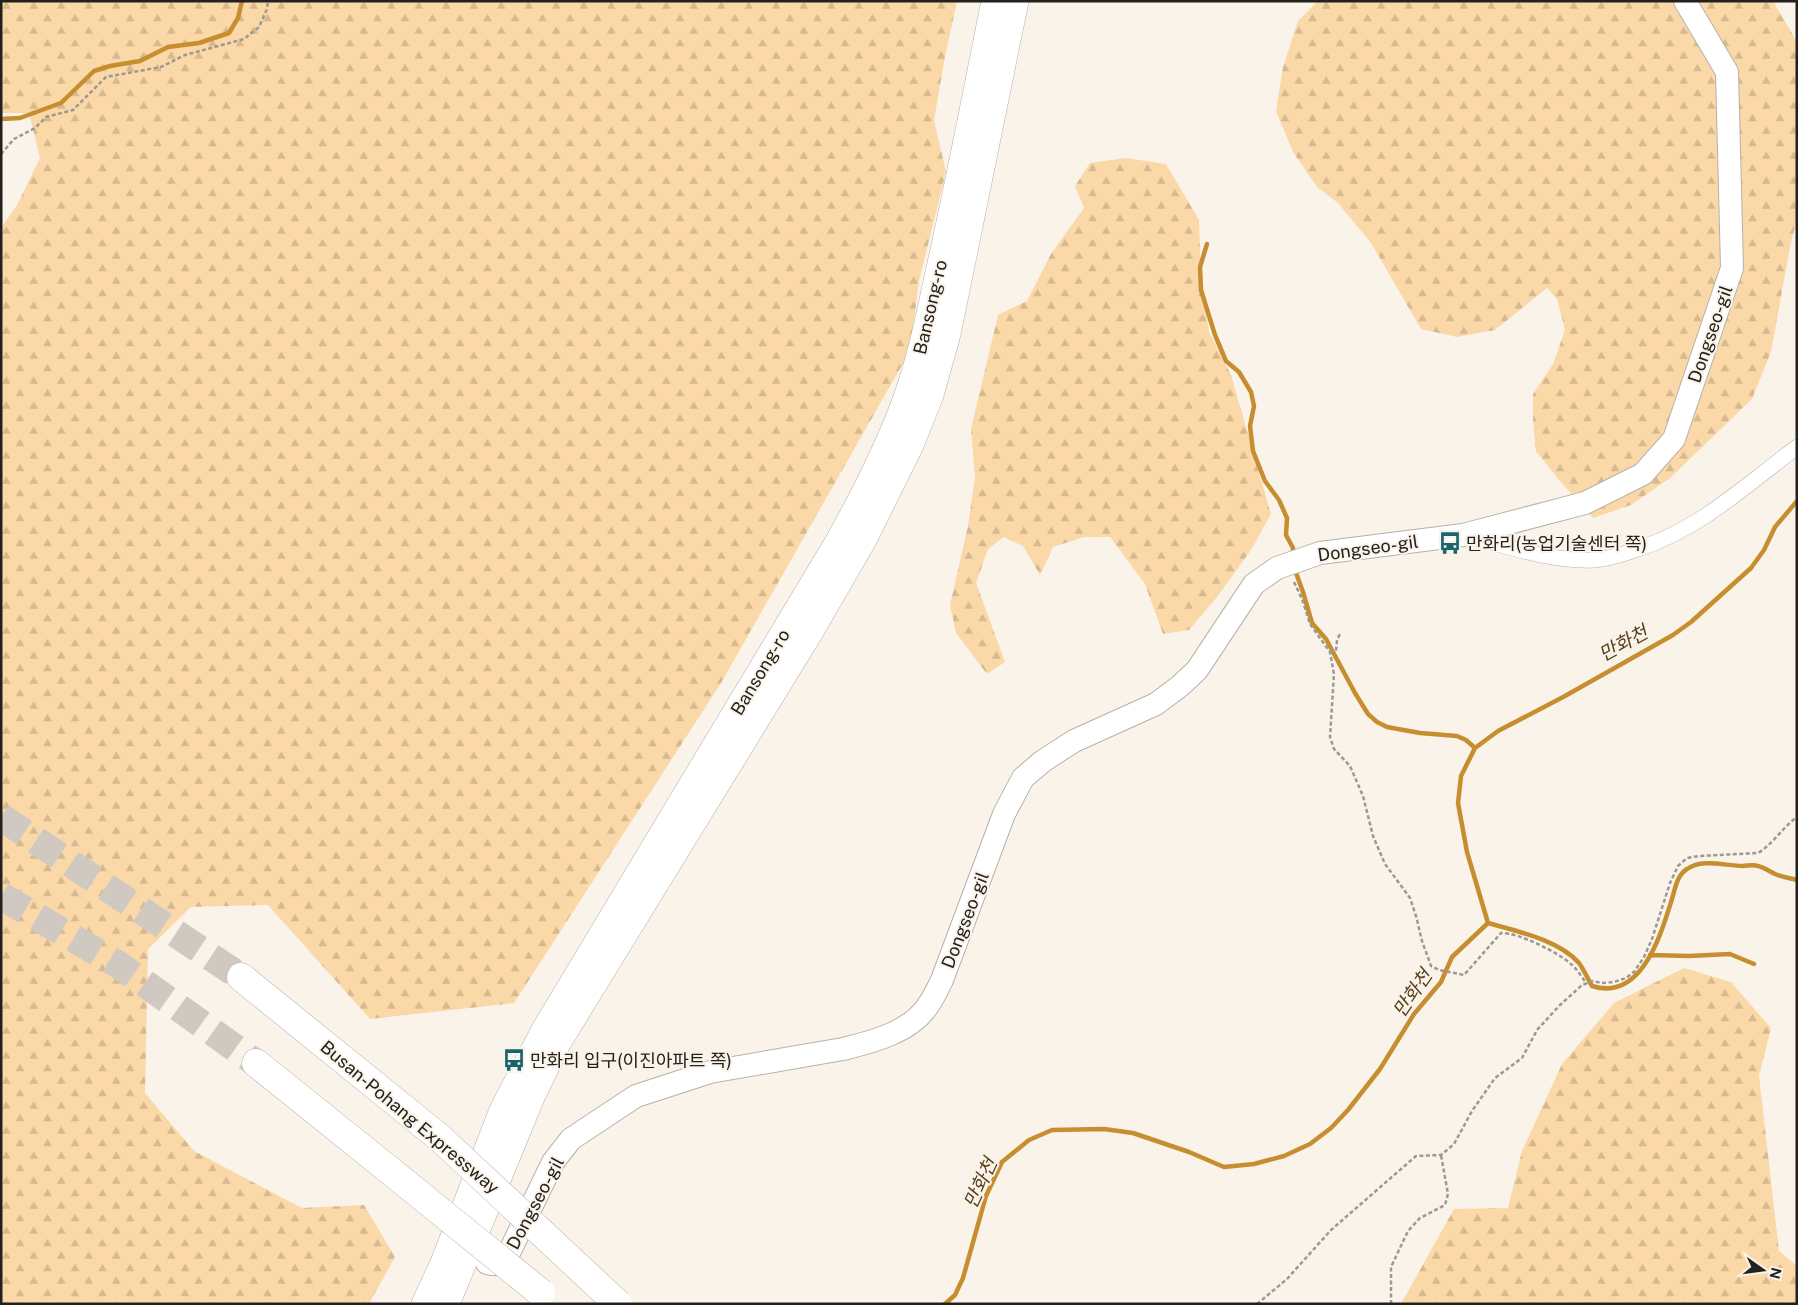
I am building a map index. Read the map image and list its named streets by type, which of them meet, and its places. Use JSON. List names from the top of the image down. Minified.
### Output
{"streets":{"highway":["Busan-Pohang Expressway"],"main road":["Bansong-ro"],"street":["Dongseo-gil"]},"crossings":[["Bansong-ro","Dongseo-gil"]],"water":["만화천"],"places":{"bus stop":["만화리(농업기술센터 쪽)","만화리 입구(이진아파트 쪽)"]},"north":"right"}
